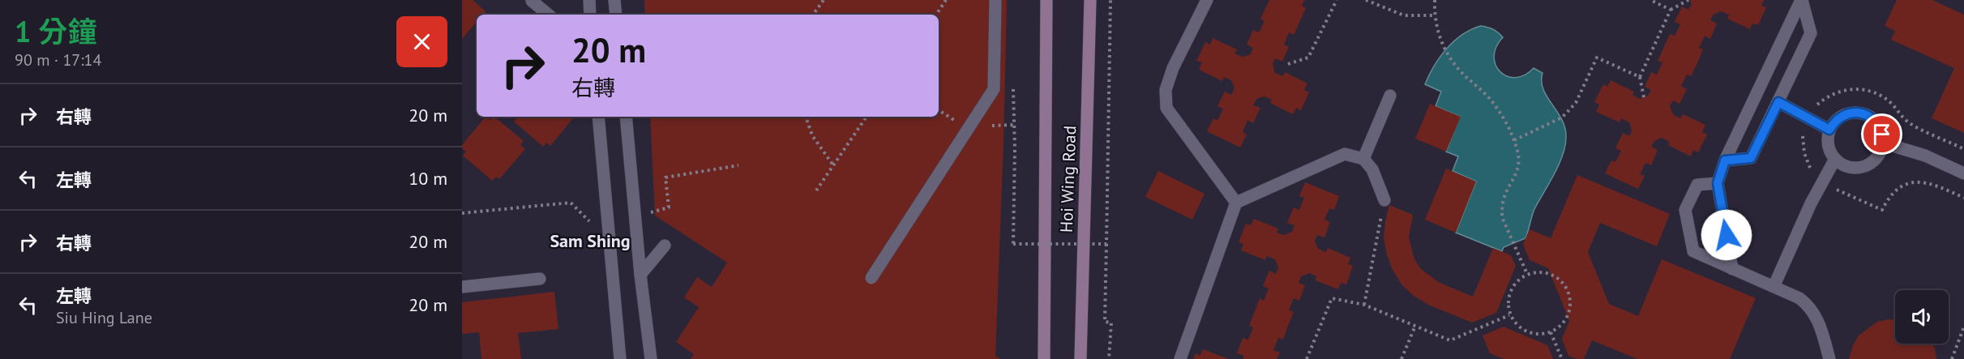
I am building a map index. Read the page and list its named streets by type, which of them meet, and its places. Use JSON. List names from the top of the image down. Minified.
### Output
{"streets":{"main road":["Hoi Wing Road"]},"districts":["Sam Shing"],"page":{"heading":["1 分鐘","90 m · 17:14"],"turn":["20 m","右轉"],"list":[{"name":"右轉","value":"20 m"},{"name":"左轉","value":"10 m"},{"name":"右轉","value":"20 m"},{"name":"左轉","note":"Siu Hing Lane","value":"20 m"}]}}
